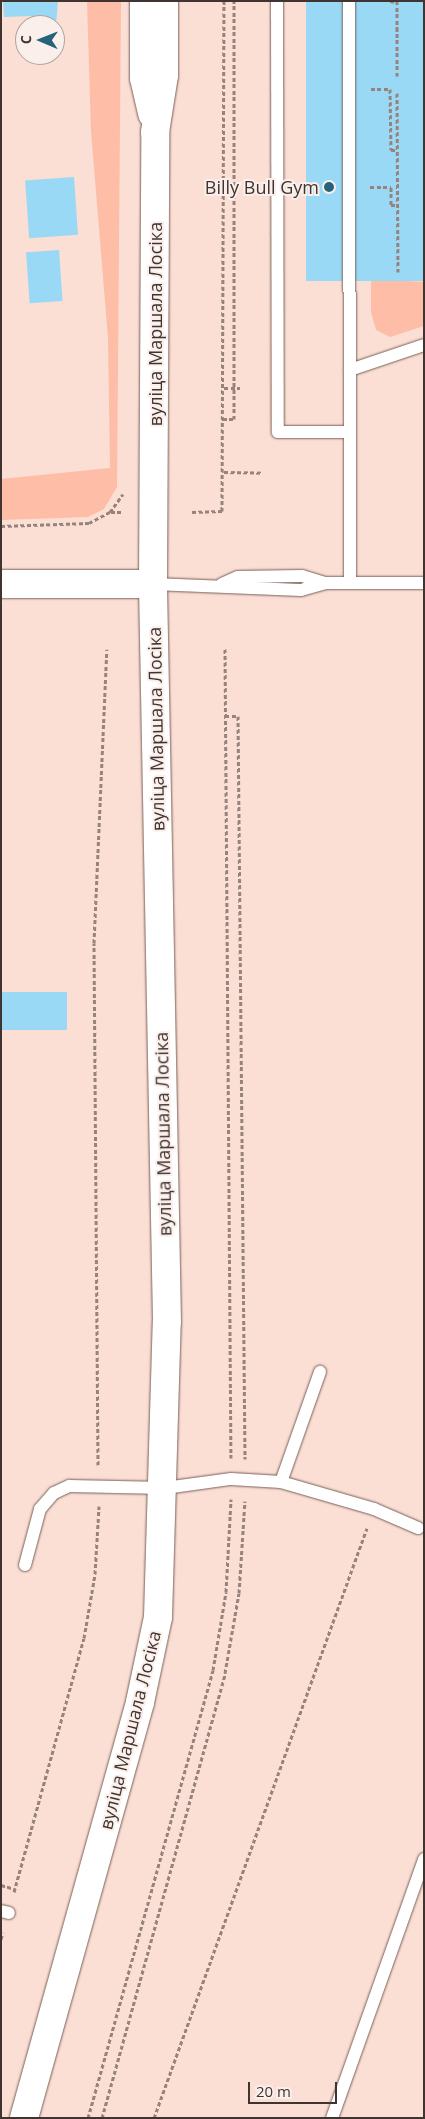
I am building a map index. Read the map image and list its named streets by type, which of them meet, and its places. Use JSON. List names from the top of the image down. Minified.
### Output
{"streets":{"main road":["вуліца Маршала Лосіка"]},"places":["Billy Bull Gym"],"scale_bar":"20 m","north":"left"}
